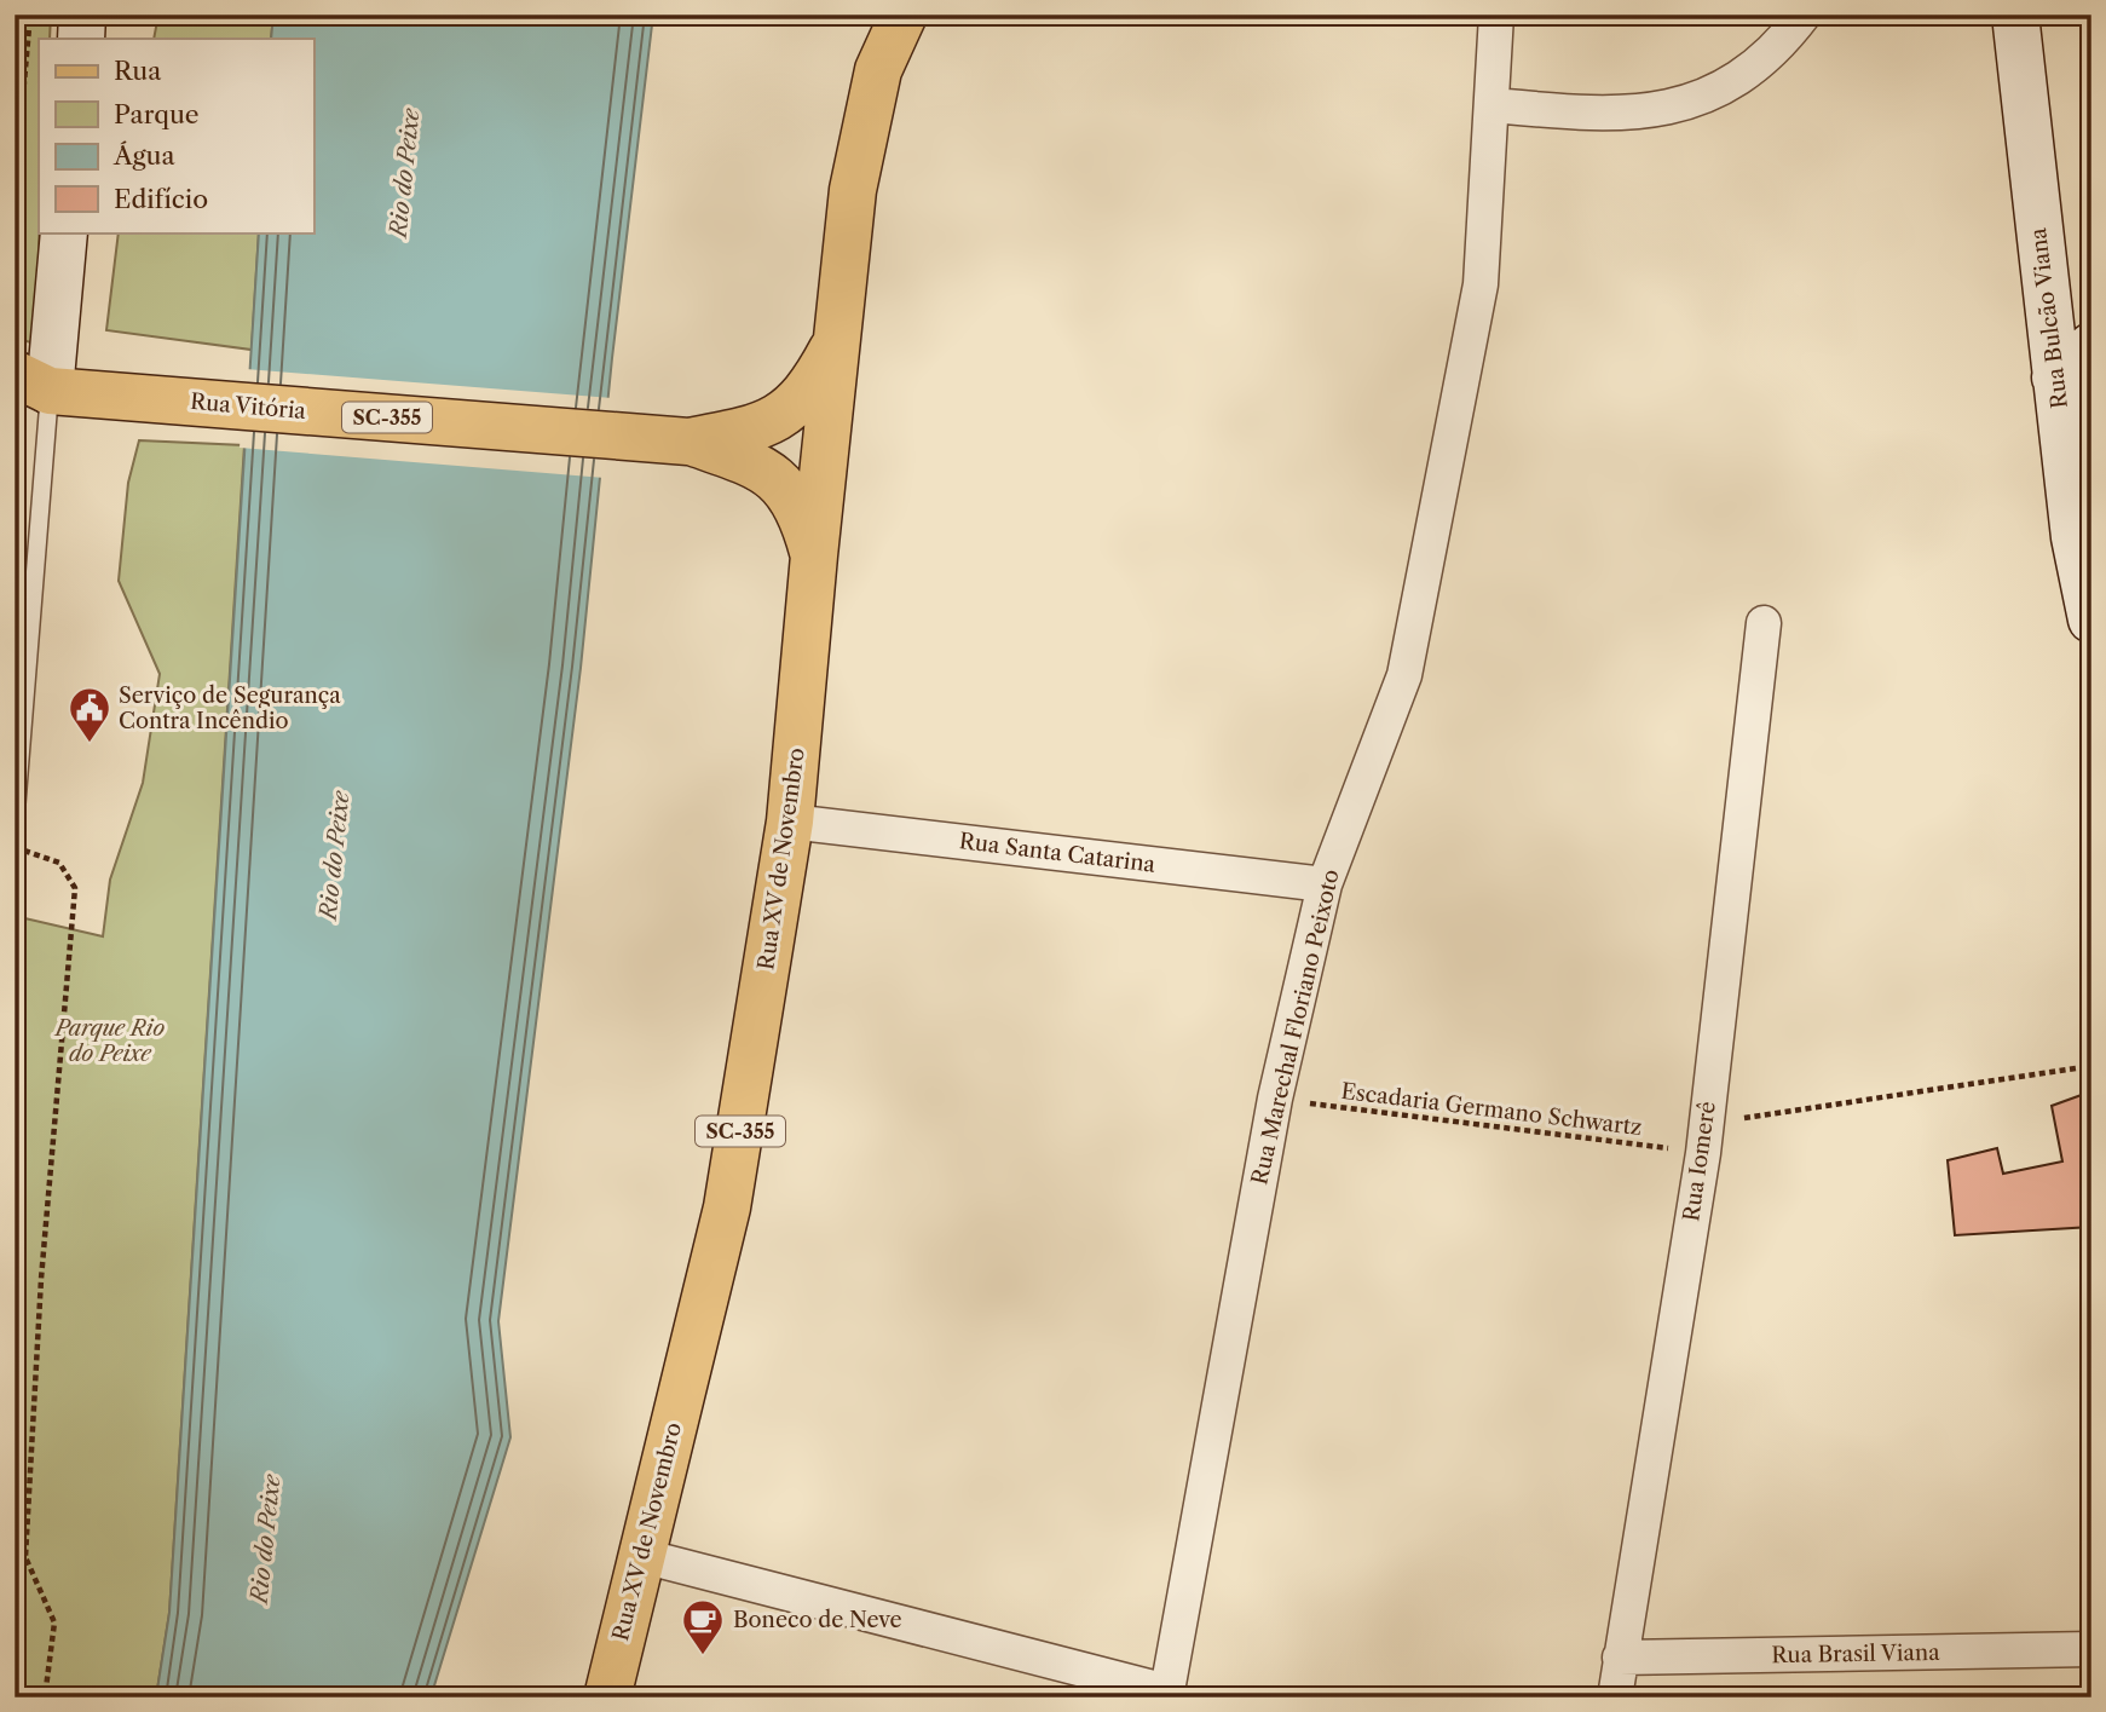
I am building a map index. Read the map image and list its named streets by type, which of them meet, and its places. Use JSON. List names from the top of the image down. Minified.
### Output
{"streets":{"main road":["Rua Vitória","SC-355","Rua XV de Novembro"],"street":["Rua Bulcão Viana","Rua Santa Catarina","Rua Marechal Floriano Peixoto","Rua Iomerê","Rua Brasil Viana"],"path":["Escadaria Germano Schwartz"]},"crossings":[["Rua Vitória","Rua XV de Novembro"],["Rua Santa Catarina","Rua XV de Novembro"],["Rua Santa Catarina","Rua Marechal Floriano Peixoto"],["Rua Marechal Floriano Peixoto","Escadaria Germano Schwartz"],["Escadaria Germano Schwartz","Rua Iomerê"],["Rua Iomerê","Rua Brasil Viana"]],"water":["Rio do Peixe"],"parks":["Parque Rio do Peixe"],"places":{"public building":["Serviço de Segurança Contra Incêndio"],"cafe":["Boneco de Neve"]},"legend":["Rua","Parque","Água","Edifício"]}
